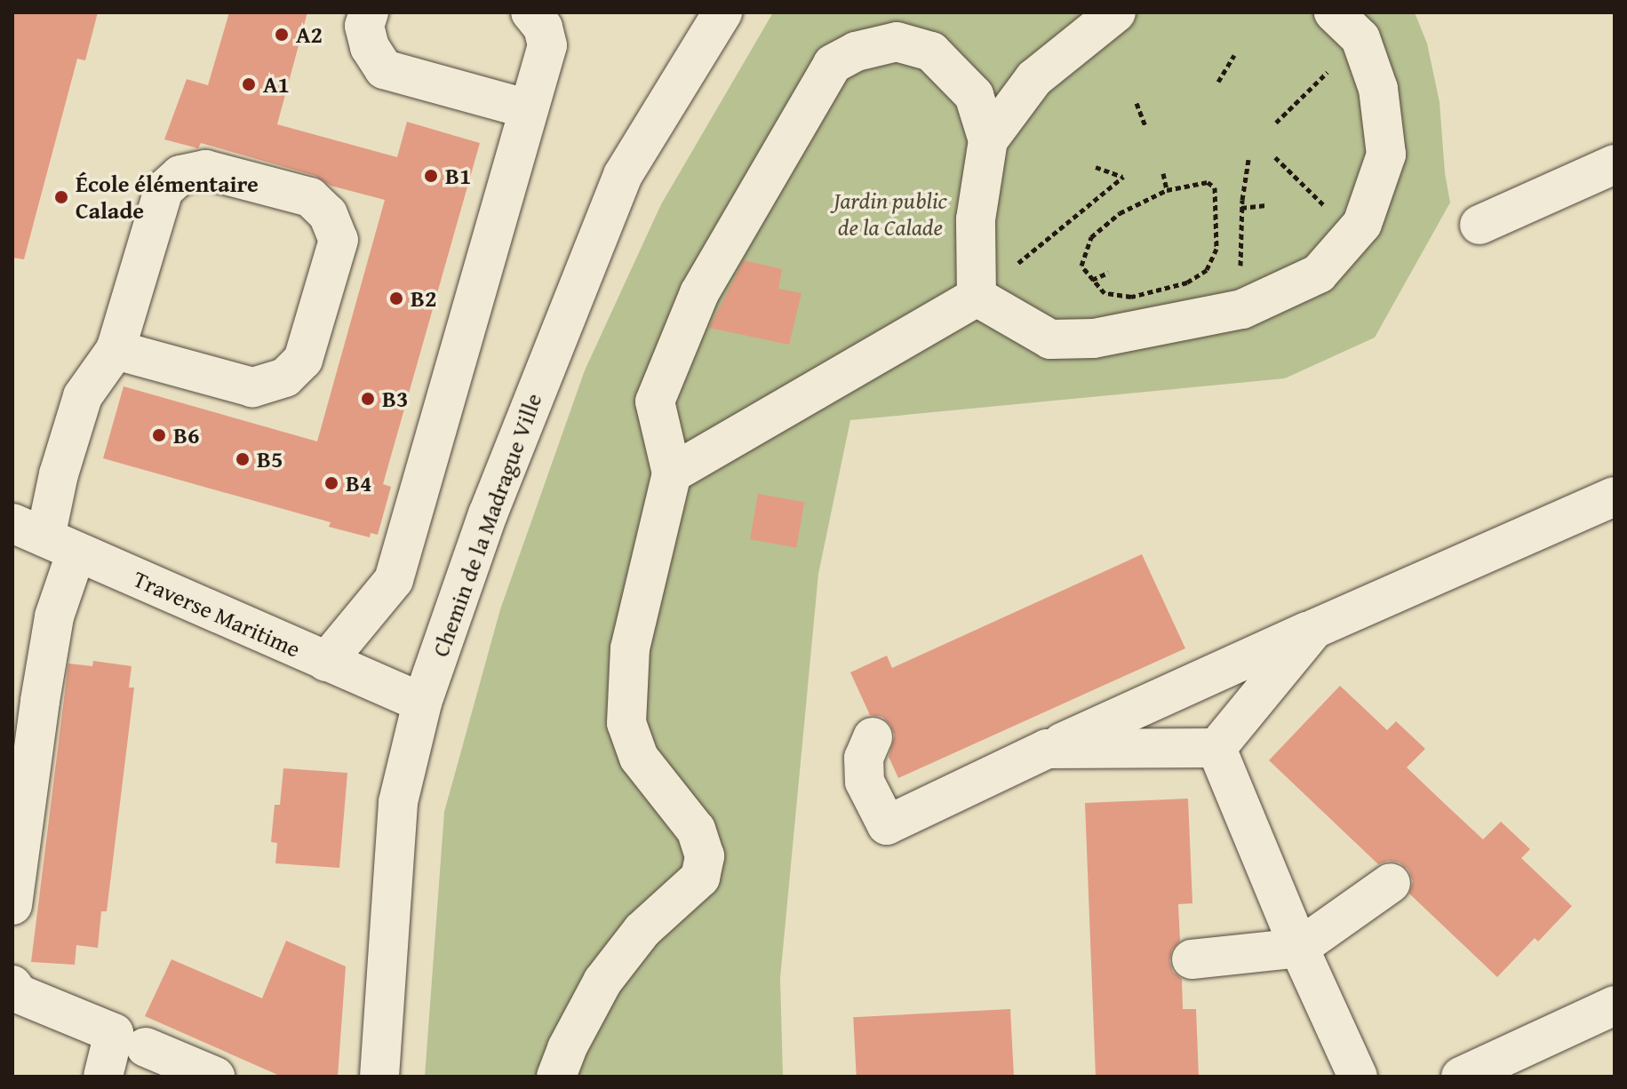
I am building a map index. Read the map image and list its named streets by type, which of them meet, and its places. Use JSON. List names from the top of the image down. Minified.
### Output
{"streets":{"street":["Chemin de la Madrague Ville","Traverse Maritime"]},"crossings":[["Chemin de la Madrague Ville","Traverse Maritime"]],"parks":["Jardin public de la Calade"],"places":["A2","A1","B1","École élémentaire Calade","B2","B3","B6","B5","B4"]}
